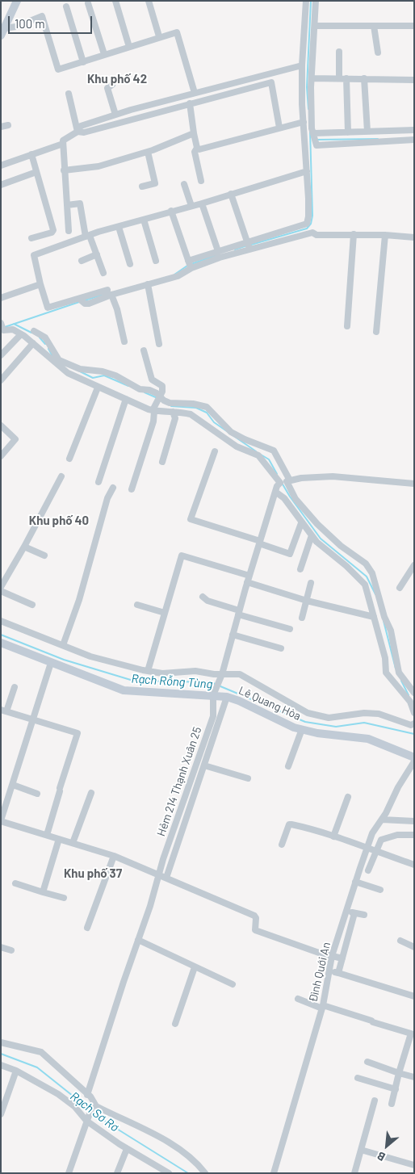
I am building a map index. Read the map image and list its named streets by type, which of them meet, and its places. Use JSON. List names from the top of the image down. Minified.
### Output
{"streets":{"street":["Lê Quang Hòa","Hẻm 214 Thạnh Xuân 25","Đình Quới An"]},"crossings":[["Lê Quang Hòa","Hẻm 214 Thạnh Xuân 25"]],"districts":["Khu phố 42","Khu phố 40","Khu phố 37"],"water":["Rạch Rỗng Tùng","Rạch Sơ Rơ"],"scale_bar":"100 m","north":"bottom left"}
